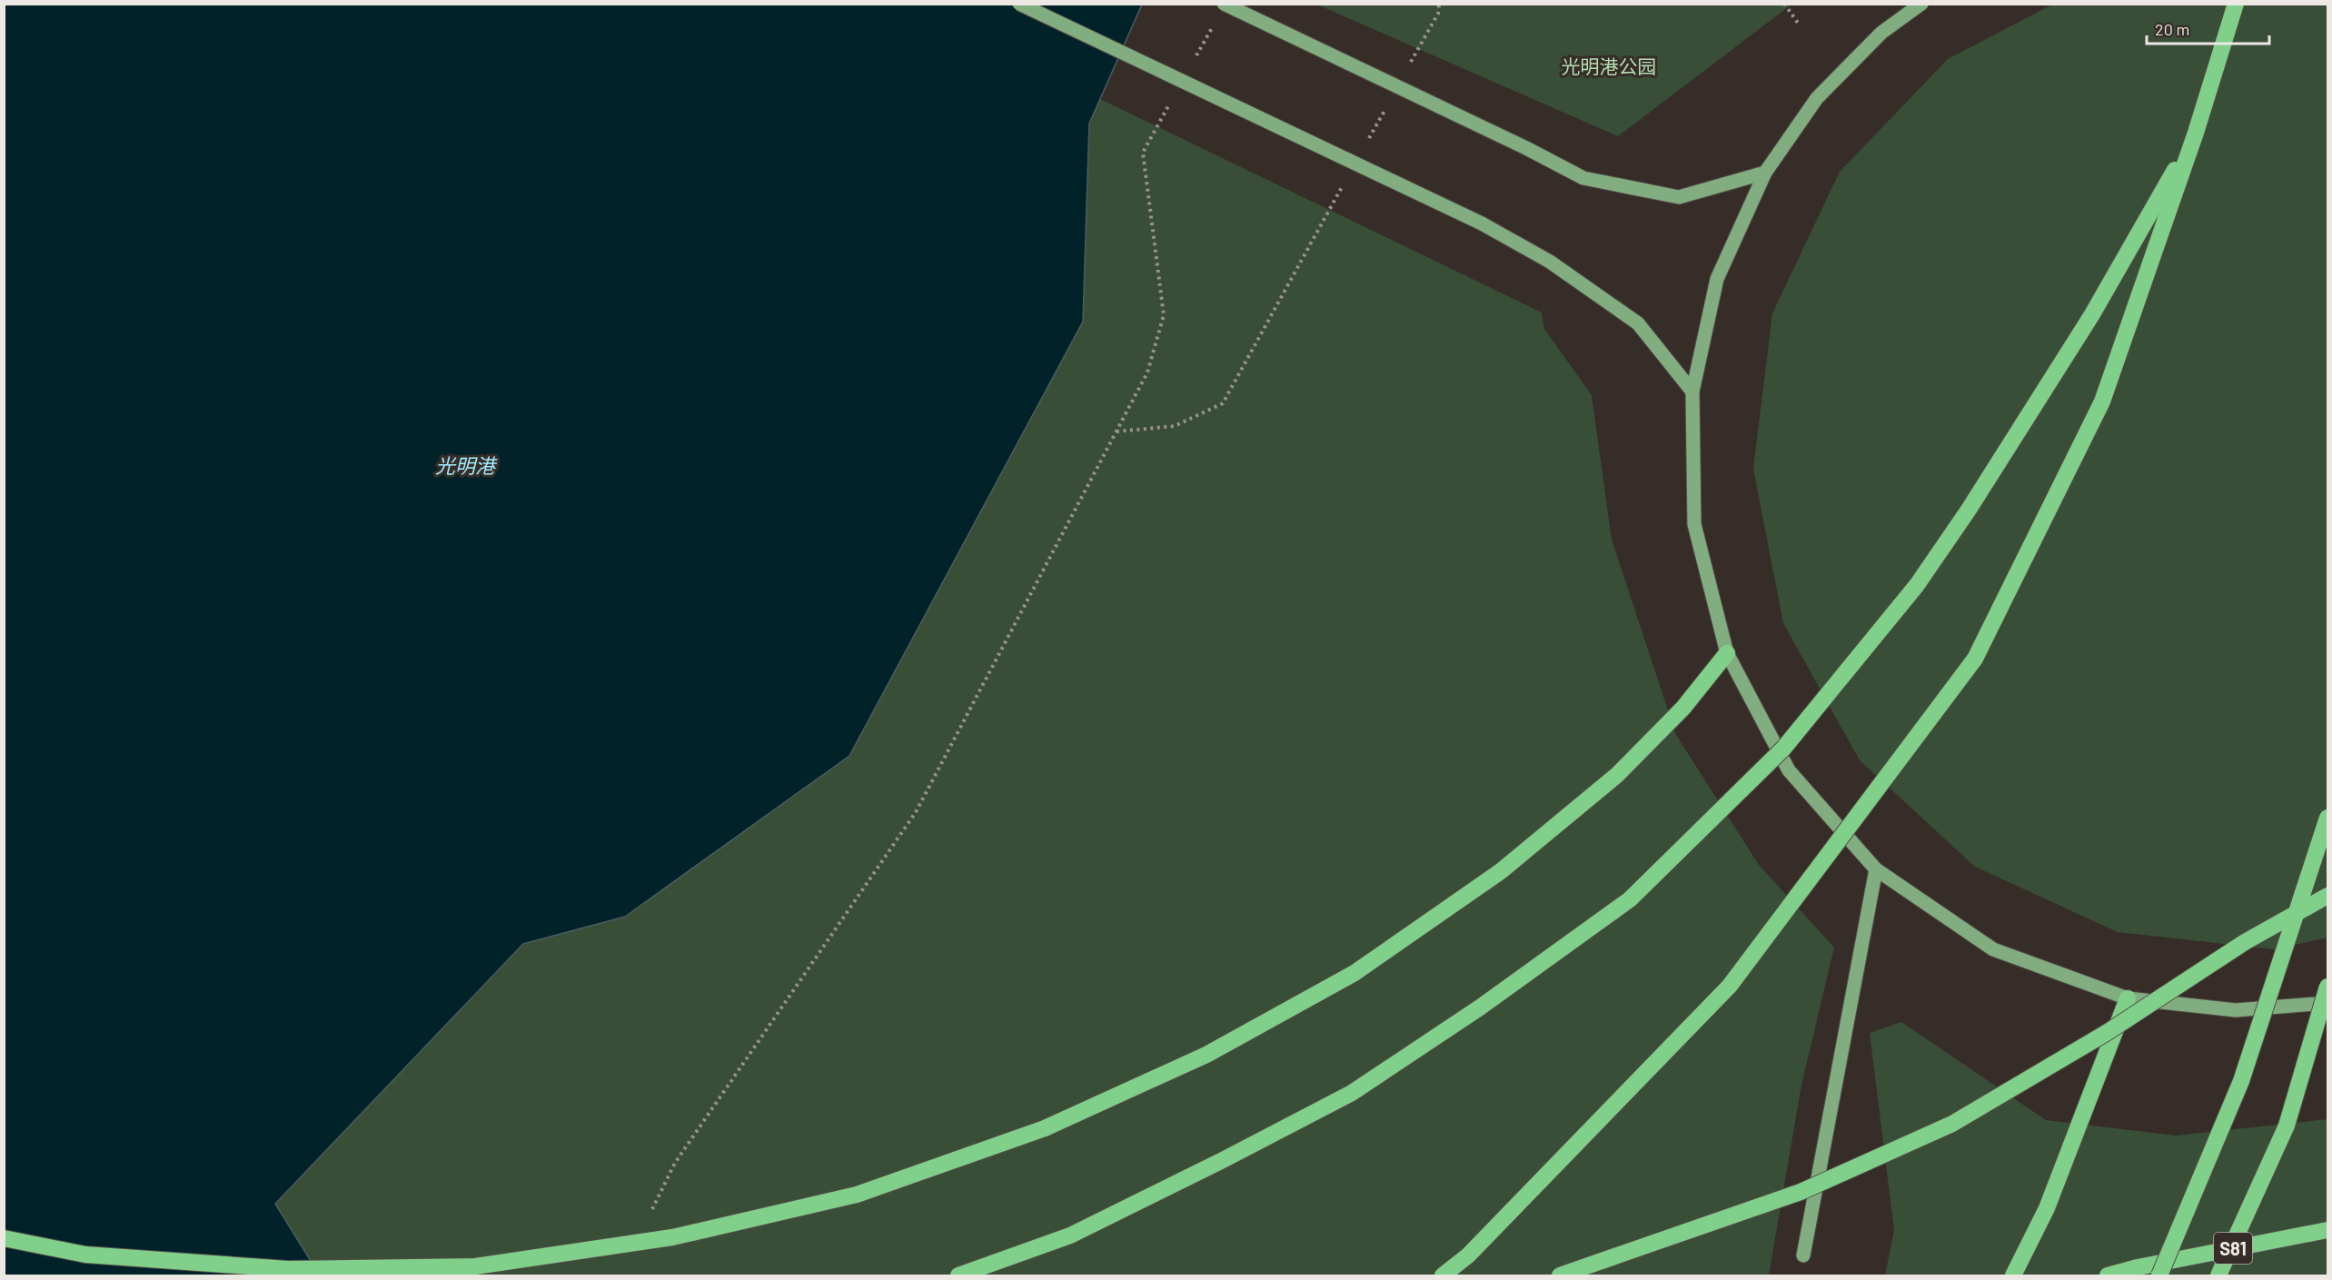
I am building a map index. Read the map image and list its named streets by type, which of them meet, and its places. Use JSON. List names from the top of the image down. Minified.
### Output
{"streets":{"highway":["S81"]},"water":["光明港"],"parks":["光明港公园"],"scale_bar":"20 m"}
